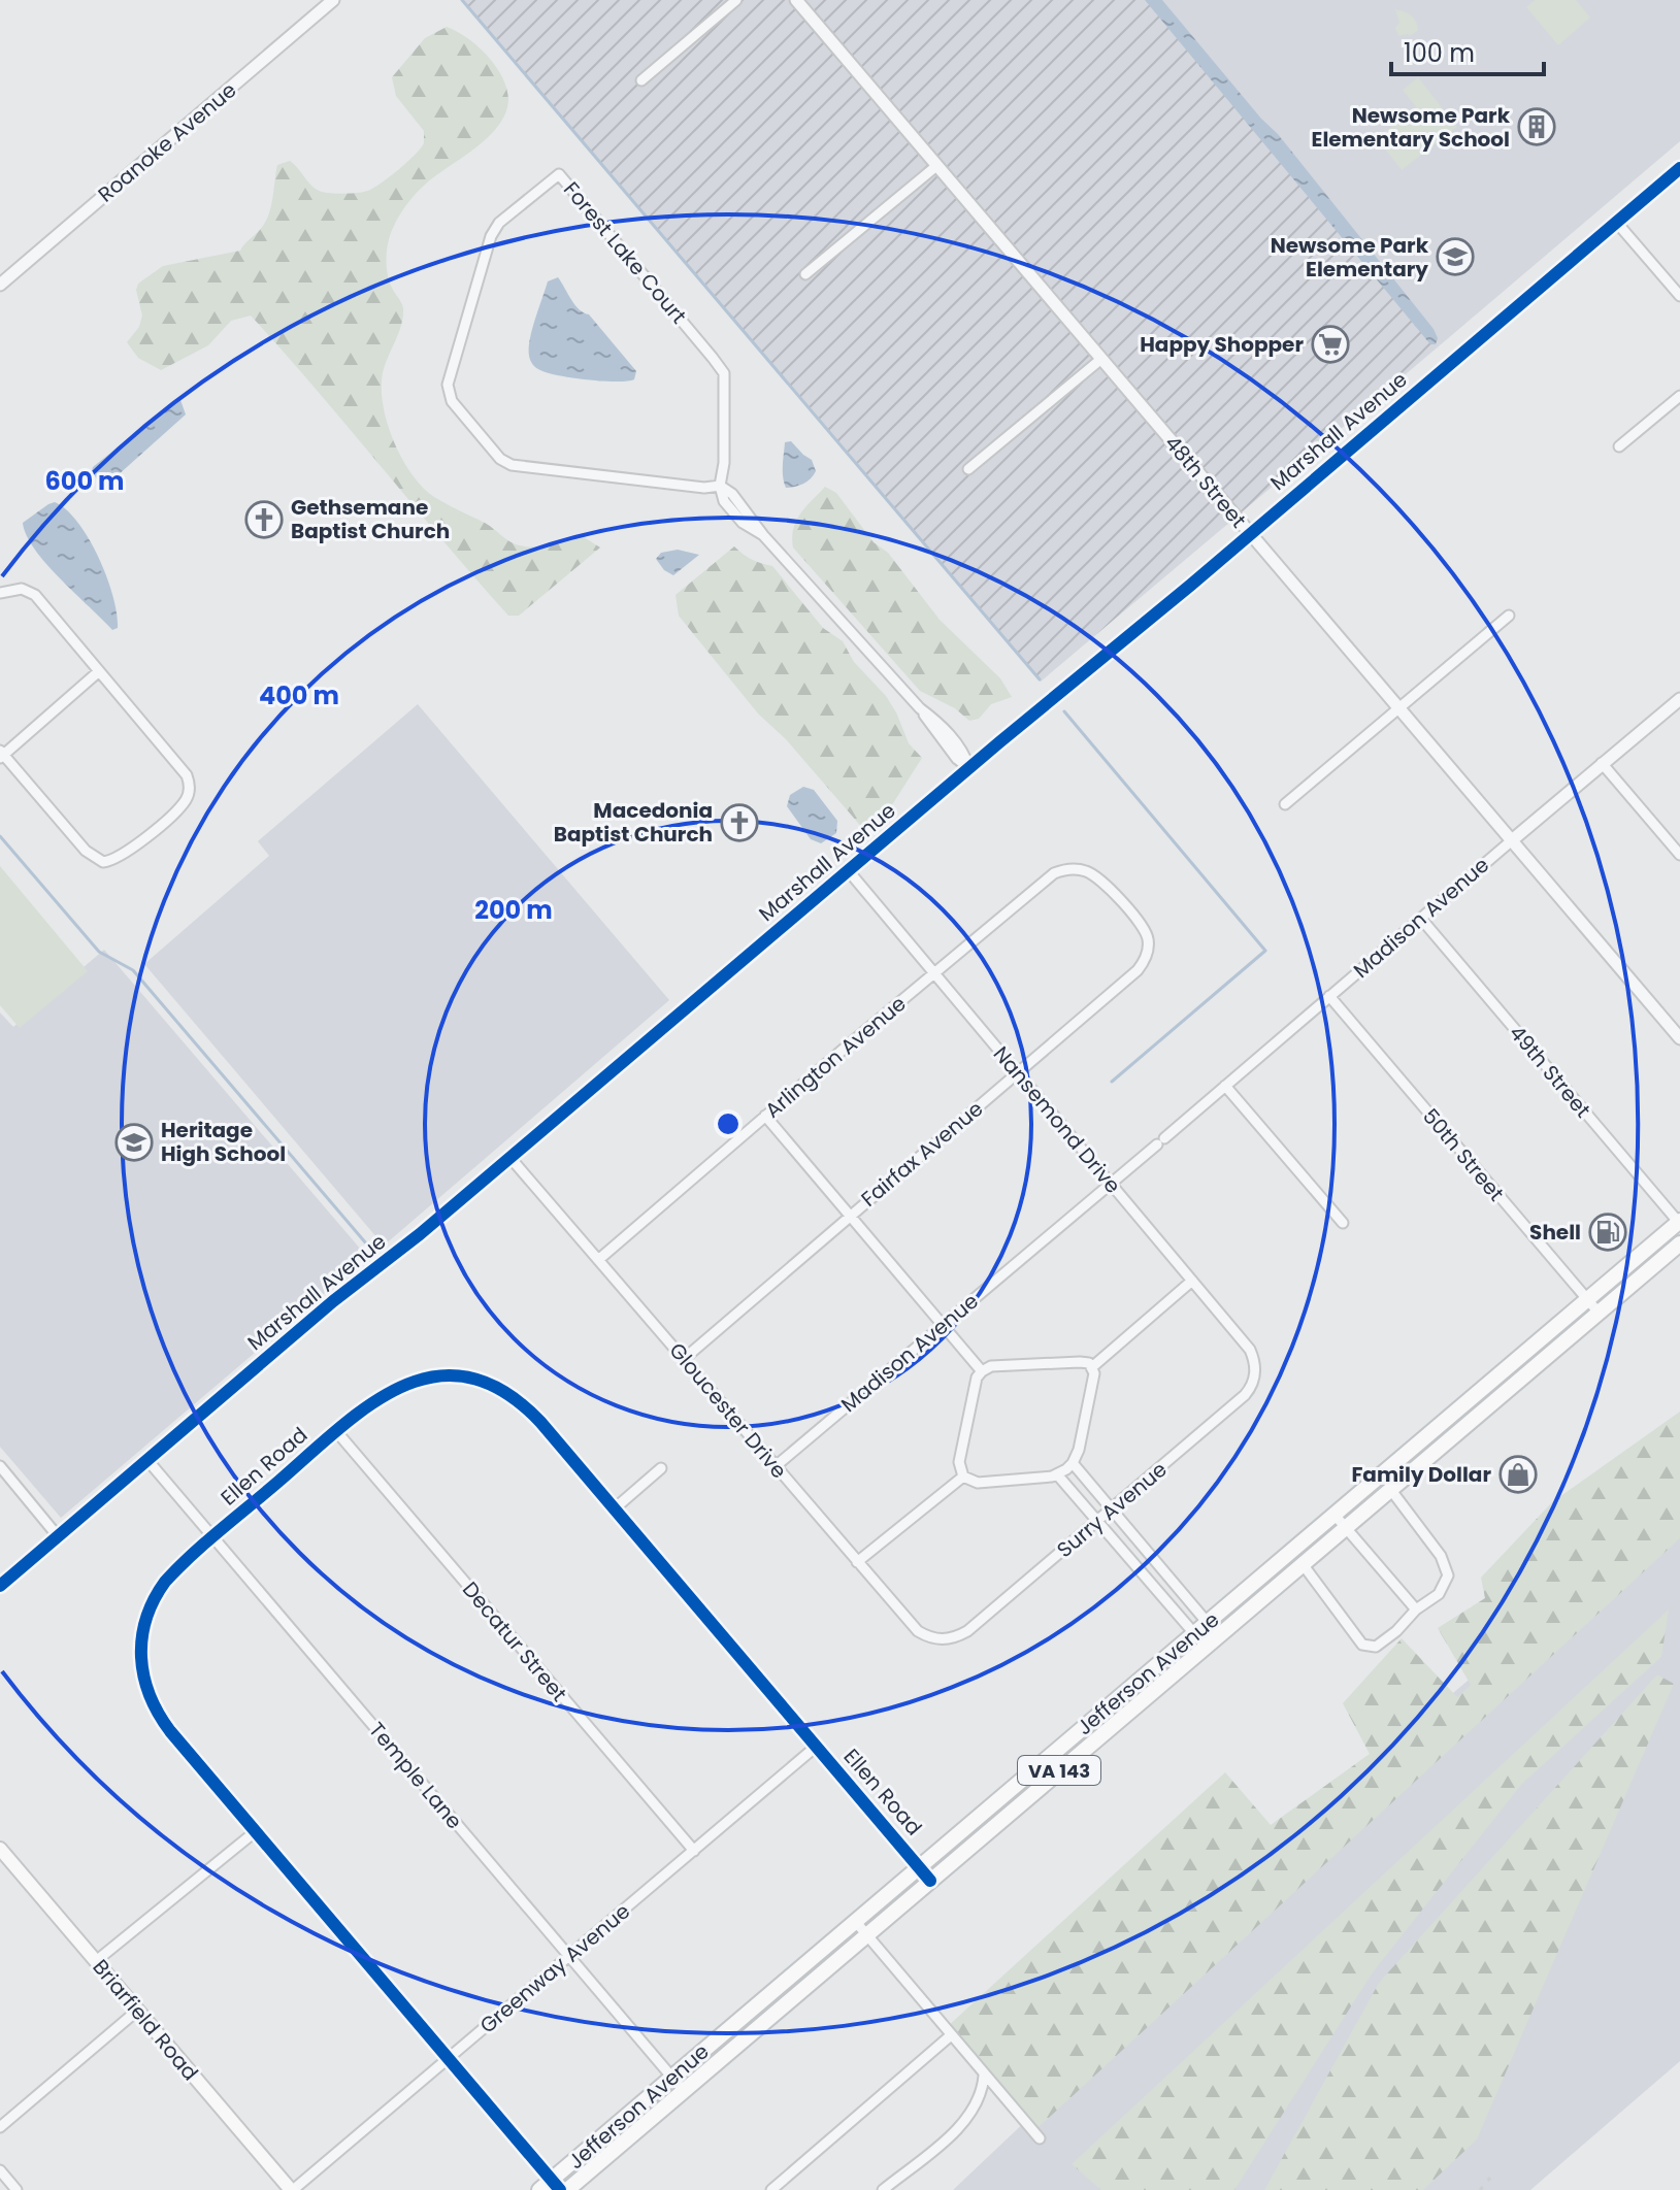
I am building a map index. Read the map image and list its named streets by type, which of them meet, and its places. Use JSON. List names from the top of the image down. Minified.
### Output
{"streets":{"main road":["Jefferson Avenue","VA 143","Briarfield Road"],"street":["Roanoke Avenue","Forest Lake Court","Marshall Avenue","48th Street","Madison Avenue","Arlington Avenue","49th Street","Nansemond Drive","Fairfax Avenue","50th Street","Gloucester Drive","Ellen Road","Surry Avenue","Decatur Street","Temple Lane","Greenway Avenue"]},"crossings":[["Marshall Avenue","48th Street"],["Marshall Avenue","Nansemond Drive"],["Marshall Avenue","Gloucester Drive"],["Marshall Avenue","Temple Lane"],["48th Street","Madison Avenue"],["Madison Avenue","49th Street"],["Madison Avenue","Nansemond Drive"],["Madison Avenue","50th Street"],["Madison Avenue","Gloucester Drive"],["Arlington Avenue","Nansemond Drive"],["Arlington Avenue","Fairfax Avenue"],["Arlington Avenue","Gloucester Drive"],["49th Street","Jefferson Avenue"],["Nansemond Drive","Fairfax Avenue"],["Nansemond Drive","Surry Avenue"],["Fairfax Avenue","Gloucester Drive"],["50th Street","Jefferson Avenue"],["Gloucester Drive","Surry Avenue"],["Ellen Road","Decatur Street"],["Ellen Road","Jefferson Avenue"],["Ellen Road","Temple Lane"],["Ellen Road","Greenway Avenue"],["Decatur Street","Greenway Avenue"],["Jefferson Avenue","Temple Lane"],["Temple Lane","Greenway Avenue"],["Greenway Avenue","Briarfield Road"]],"places":{"building":["Newsome Park Elementary School"],"school or university":["Newsome Park Elementary","Heritage High School"],"supermarket":["Happy Shopper"],"church":["Gethsemane Baptist Church","Macedonia Baptist Church"],"fuel station":["Shell"],"shop":["Family Dollar"]},"scale_bar":"100 m","rings":["600 m","400 m","200 m"]}
